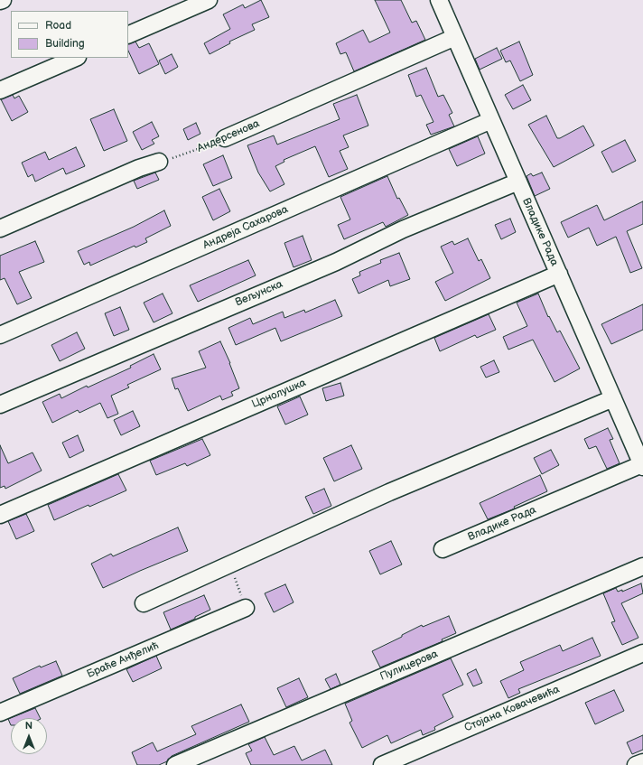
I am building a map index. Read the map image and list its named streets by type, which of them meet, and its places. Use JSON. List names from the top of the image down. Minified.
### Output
{"streets":{"street":["Андерсенова","Андреја Сахарова","Владике Рада","Вељунска","Црнолушка","Браће Анђелић","Пулицерова","Стојана Ковачевића"]},"crossings":[["Андерсенова","Владике Рада"],["Андреја Сахарова","Владике Рада"],["Владике Рада","Вељунска"],["Владике Рада","Црнолушка"]],"legend":["Road","Building"],"north":"top"}
